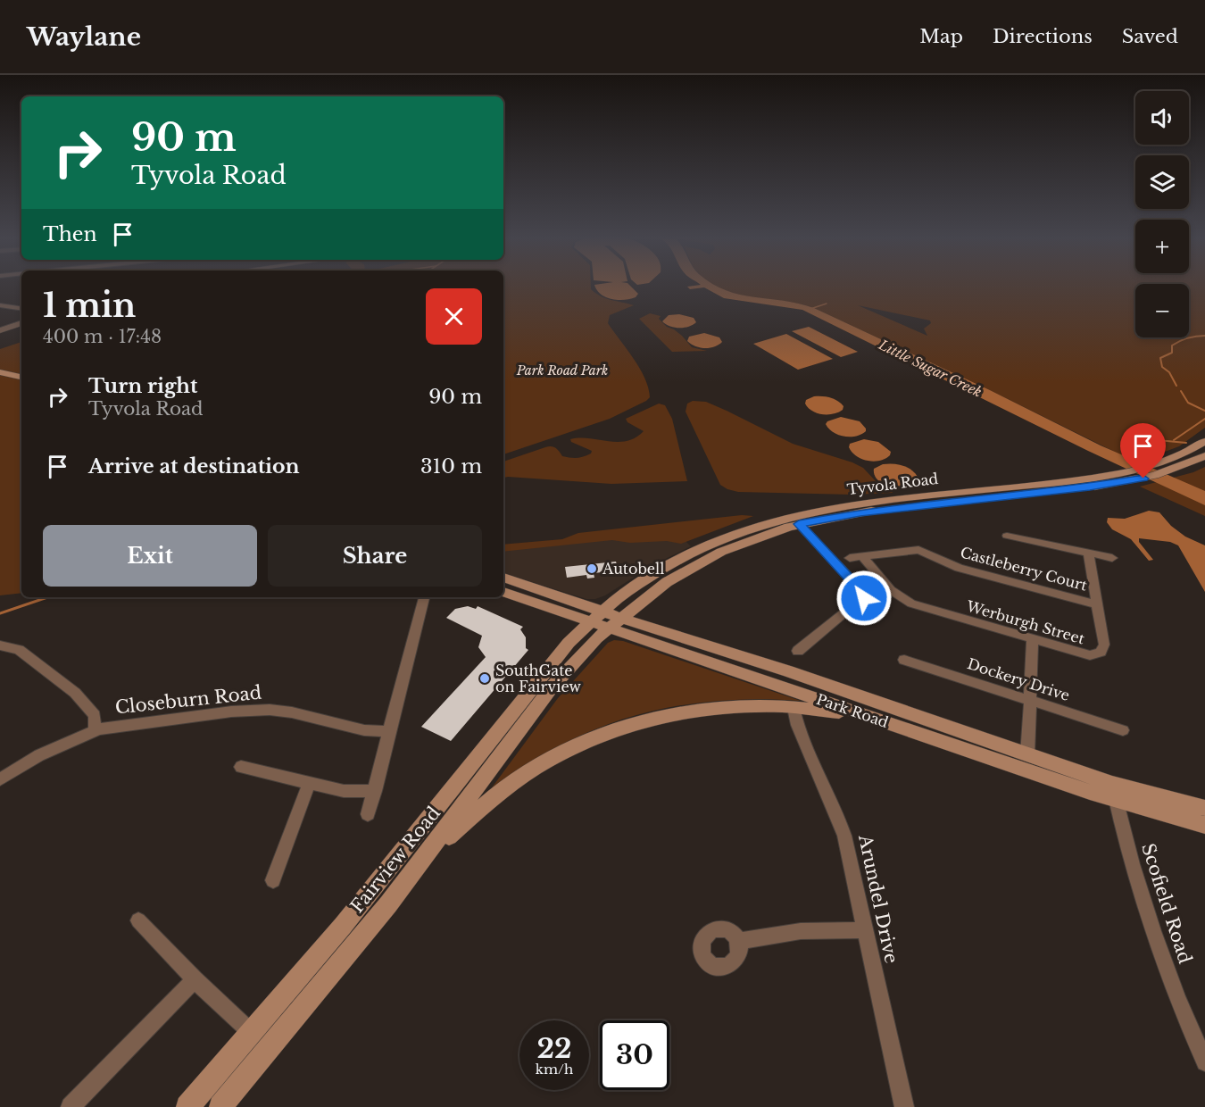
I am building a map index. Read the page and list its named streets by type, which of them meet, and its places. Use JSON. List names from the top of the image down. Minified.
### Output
{"streets":{"main road":["Tyvola Road","Park Road","Fairview Road"],"street":["Castleberry Court","Werburgh Street","Dockery Drive","Closeburn Road","Arundel Drive","Scofield Road"]},"crossings":[["Tyvola Road","Park Road"],["Tyvola Road","Fairview Road"],["Castleberry Court","Werburgh Street"],["Park Road","Fairview Road"],["Park Road","Scofield Road"]],"water":["Little Sugar Creek"],"parks":["Park Road Park"],"places":["Autobell","SouthGate on Fairview"],"page":{"header":"Waylane","nav":["Map","Directions","Saved"],"map_buttons":["+","−"],"turn":["90 m","Tyvola Road"],"then":"Then","heading":["1 min","400 m · 17:48"],"list":[{"name":"Turn right","note":"Tyvola Road","value":"90 m"},{"name":"Arrive at destination","value":"310 m"}],"buttons":["Exit","Share"],"speed":"22 km/h","limit":"30"}}
